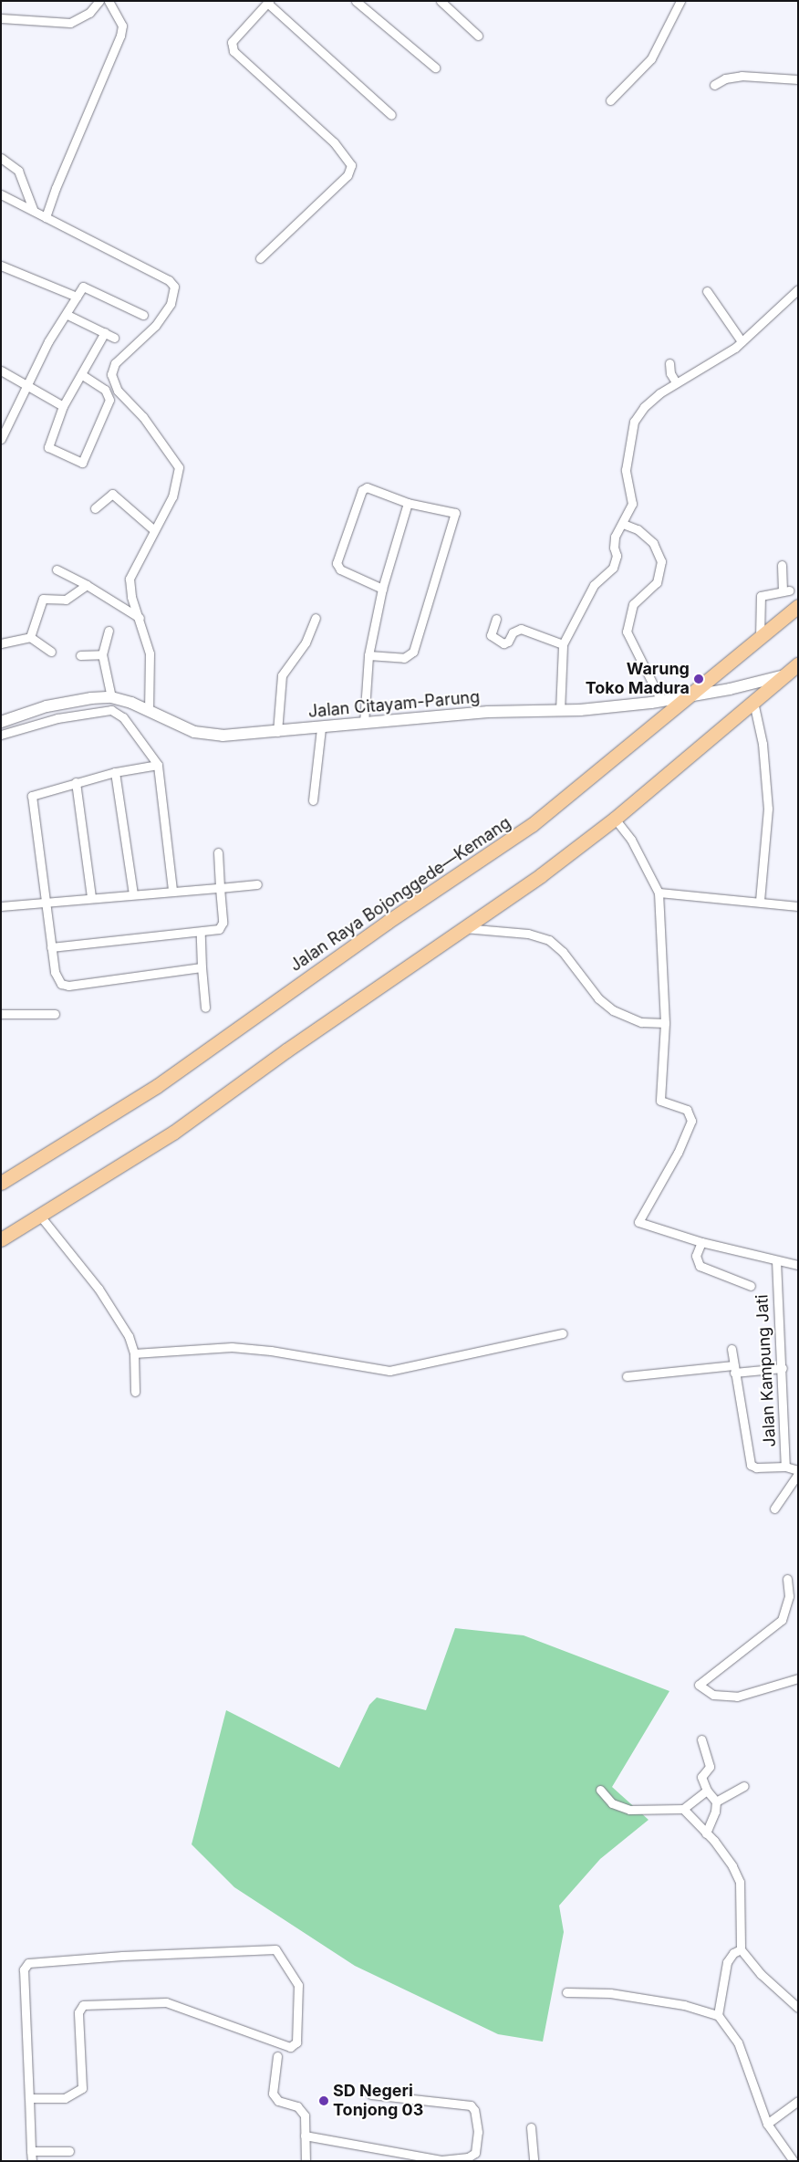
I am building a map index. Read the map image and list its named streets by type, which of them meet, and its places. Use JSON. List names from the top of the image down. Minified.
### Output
{"streets":{"highway":["Jalan Raya Bojonggede—Kemang"],"main road":["Jalan Citayam-Parung"],"street":["Jalan Kampung Jati"]},"crossings":[["Jalan Citayam-Parung","Jalan Raya Bojonggede—Kemang"]],"places":["Warung Toko Madura","SD Negeri Tonjong 03"]}
